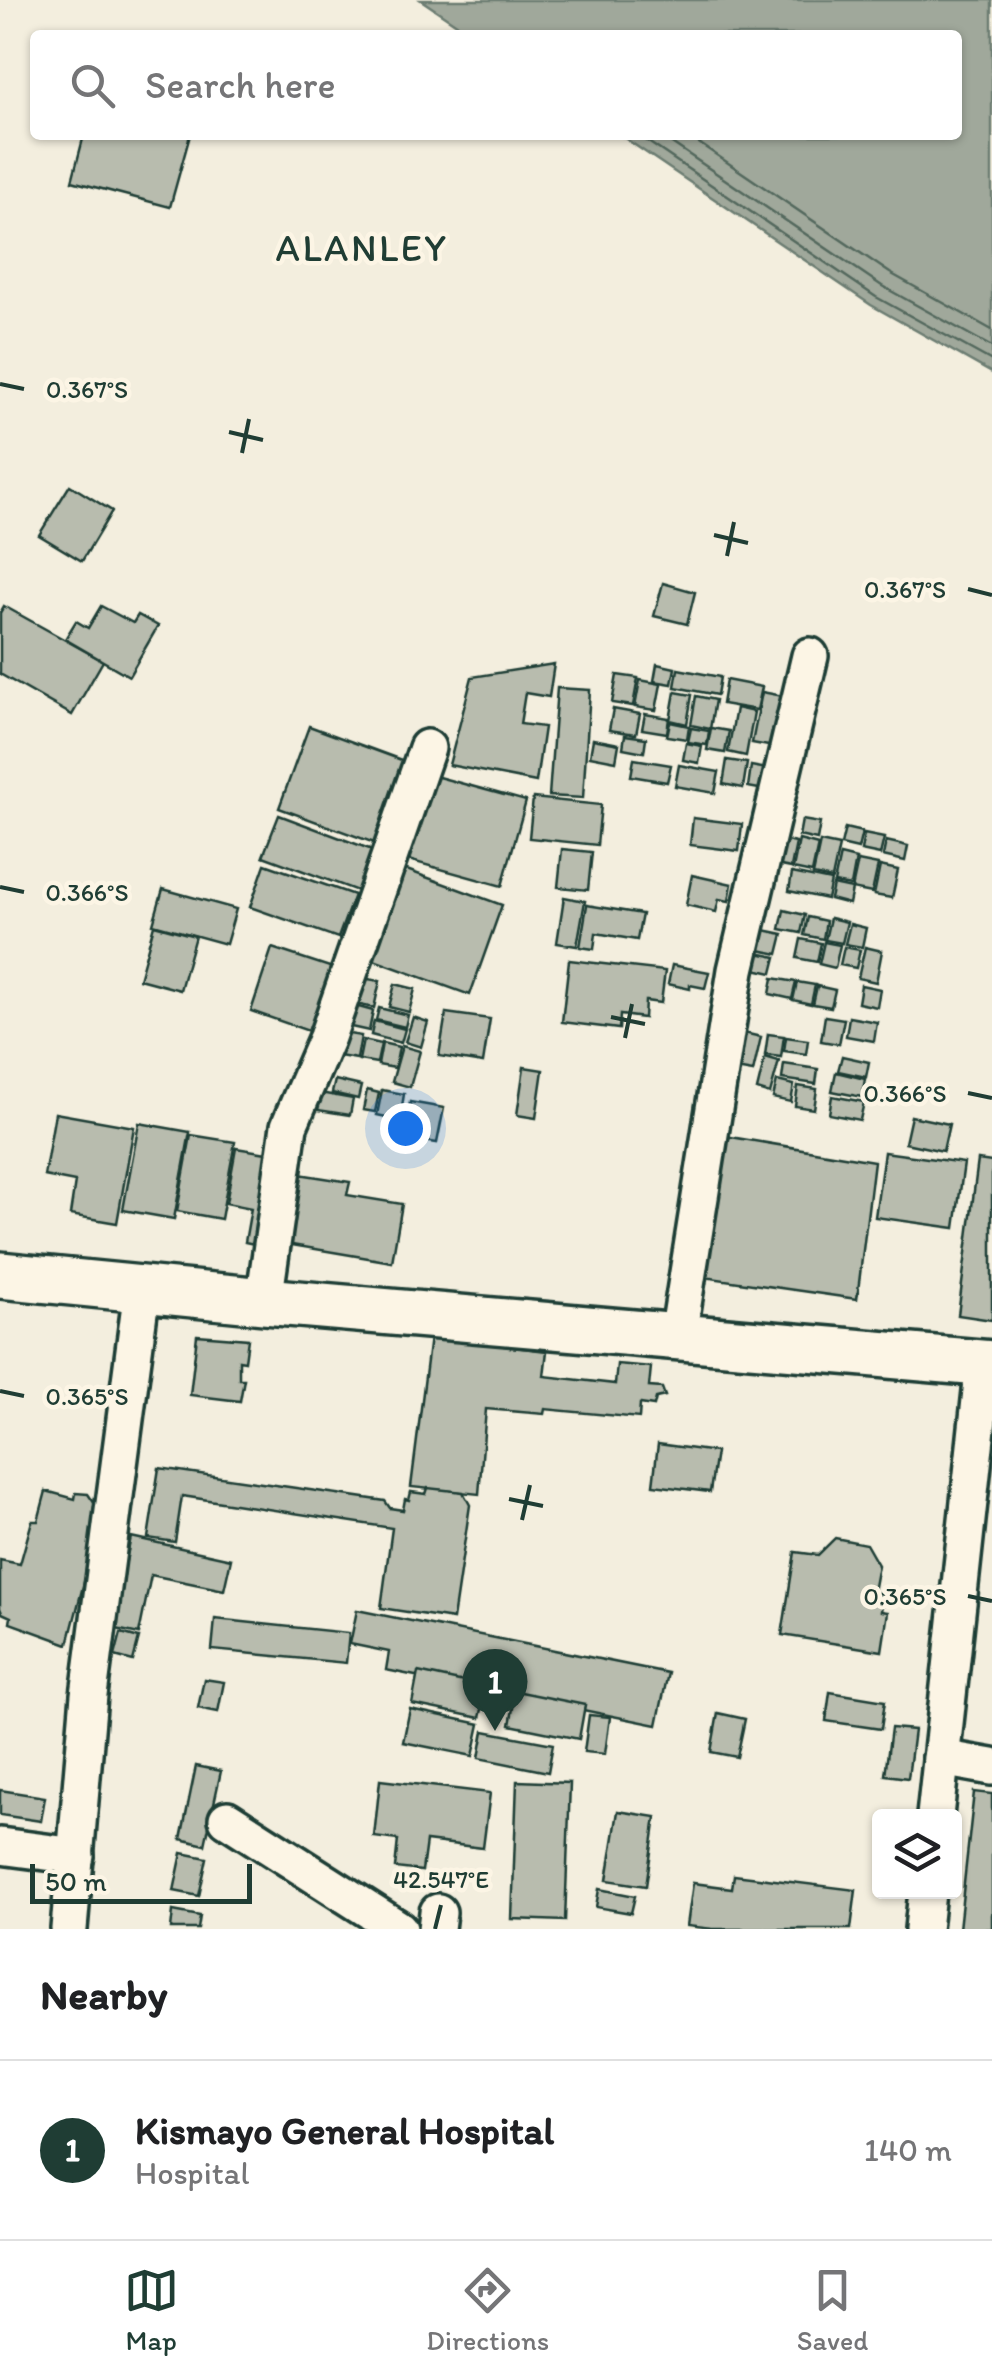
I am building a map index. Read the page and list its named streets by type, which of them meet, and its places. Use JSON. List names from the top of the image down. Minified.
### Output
{"districts":["ALANLEY"],"scale_bar":"50 m","page":{"search":"Search here","pins":"1","scale":"50 m","heading":"Nearby","list":[{"mark":"1","name":"Kismayo General Hospital","note":"Hospital","value":"140 m"}],"nav":["Map","Directions","Saved"]},"coordinates":["0.367°S","0.366°S","0.365°S","42.547°E"]}
